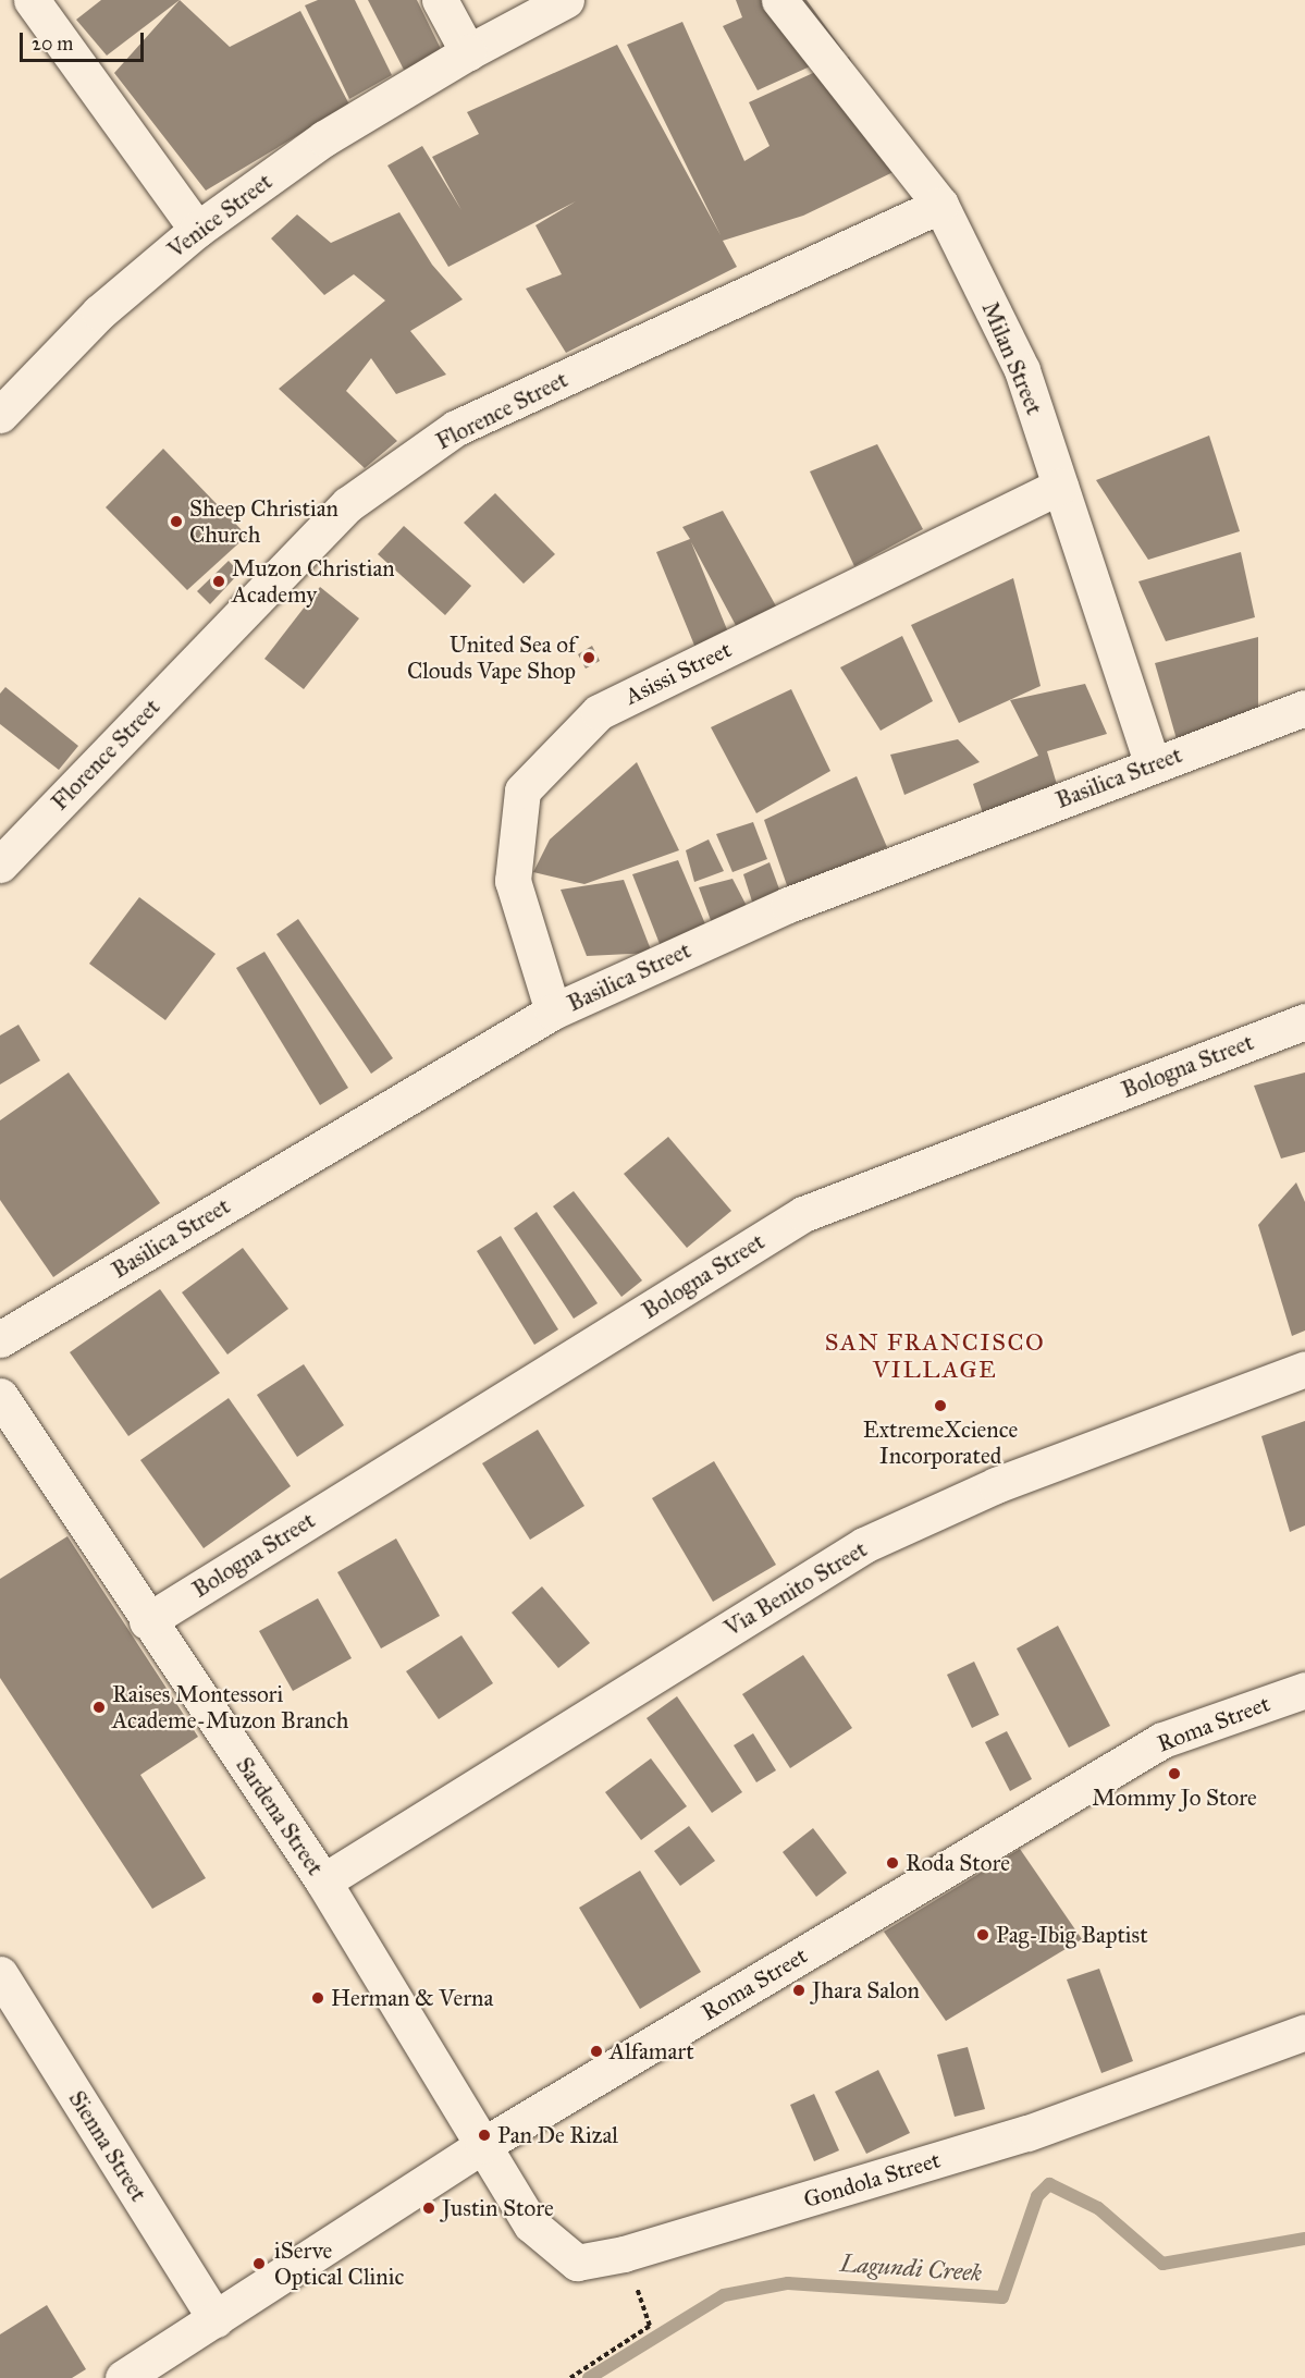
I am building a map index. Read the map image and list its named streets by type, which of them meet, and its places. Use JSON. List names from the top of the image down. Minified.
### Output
{"streets":{"street":["Venice Street","Milan Street","Florence Street","Asissi Street","Basilica Street","Bologna Street","Via Benito Street","Roma Street","Sardena Street","Sienna Street","Gondola Street"]},"crossings":[["Milan Street","Florence Street"],["Milan Street","Asissi Street"],["Milan Street","Basilica Street"],["Asissi Street","Basilica Street"],["Bologna Street","Sardena Street"],["Via Benito Street","Sardena Street"],["Roma Street","Sardena Street"],["Roma Street","Sienna Street"],["Roma Street","Gondola Street"],["Sardena Street","Gondola Street"]],"districts":["SAN FRANCISCO VILLAGE"],"water":["Lagundi Creek"],"places":["Sheep Christian Church","Muzon Christian Academy","United Sea of Clouds Vape Shop","ExtremeXcience Incorporated","Raises Montessori Academe-Muzon Branch","Mommy Jo Store","Roda Store","Pag-Ibig Baptist","Jhara Salon","Herman & Verna","Alfamart","Pan De Rizal","Justin Store","iServe Optical Clinic"],"scale_bar":"20 m"}
